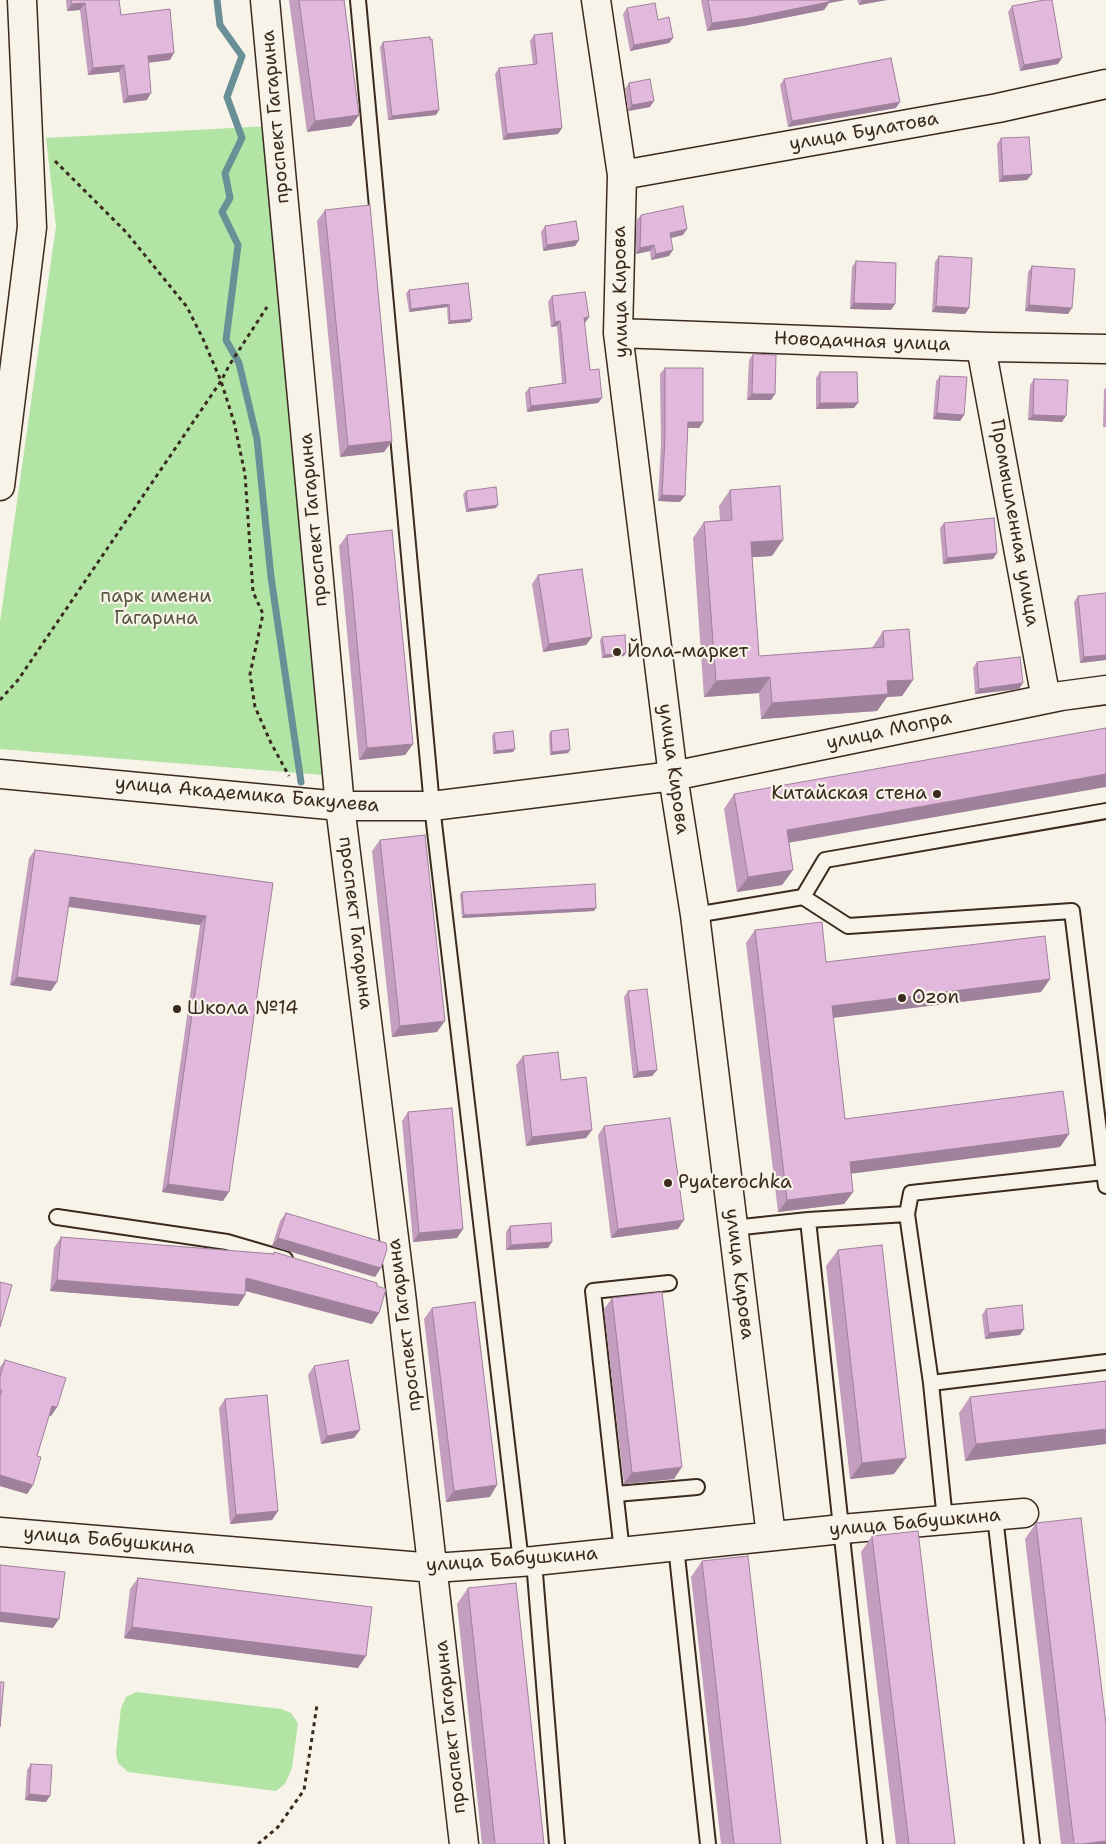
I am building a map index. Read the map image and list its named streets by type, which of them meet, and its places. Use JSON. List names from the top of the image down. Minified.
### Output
{"streets":{"street":["проспект Гагарина","улица Булатова","улица Кирова","Новодачная улица","Промышленная улица","улица Мопра","улица Академика Бакулева","улица Бабушкина"]},"crossings":[["проспект Гагарина","улица Академика Бакулева"],["проспект Гагарина","улица Бабушкина"],["улица Булатова","улица Кирова"],["улица Кирова","Новодачная улица"],["улица Кирова","улица Мопра"],["улица Кирова","улица Академика Бакулева"],["улица Кирова","улица Бабушкина"],["Новодачная улица","Промышленная улица"],["Промышленная улица","улица Мопра"],["улица Мопра","улица Академика Бакулева"]],"parks":["парк имени Гагарина"],"places":["Йола-маркет","Китайская стена","Ozon","Школа №14","Pyaterochka"]}
